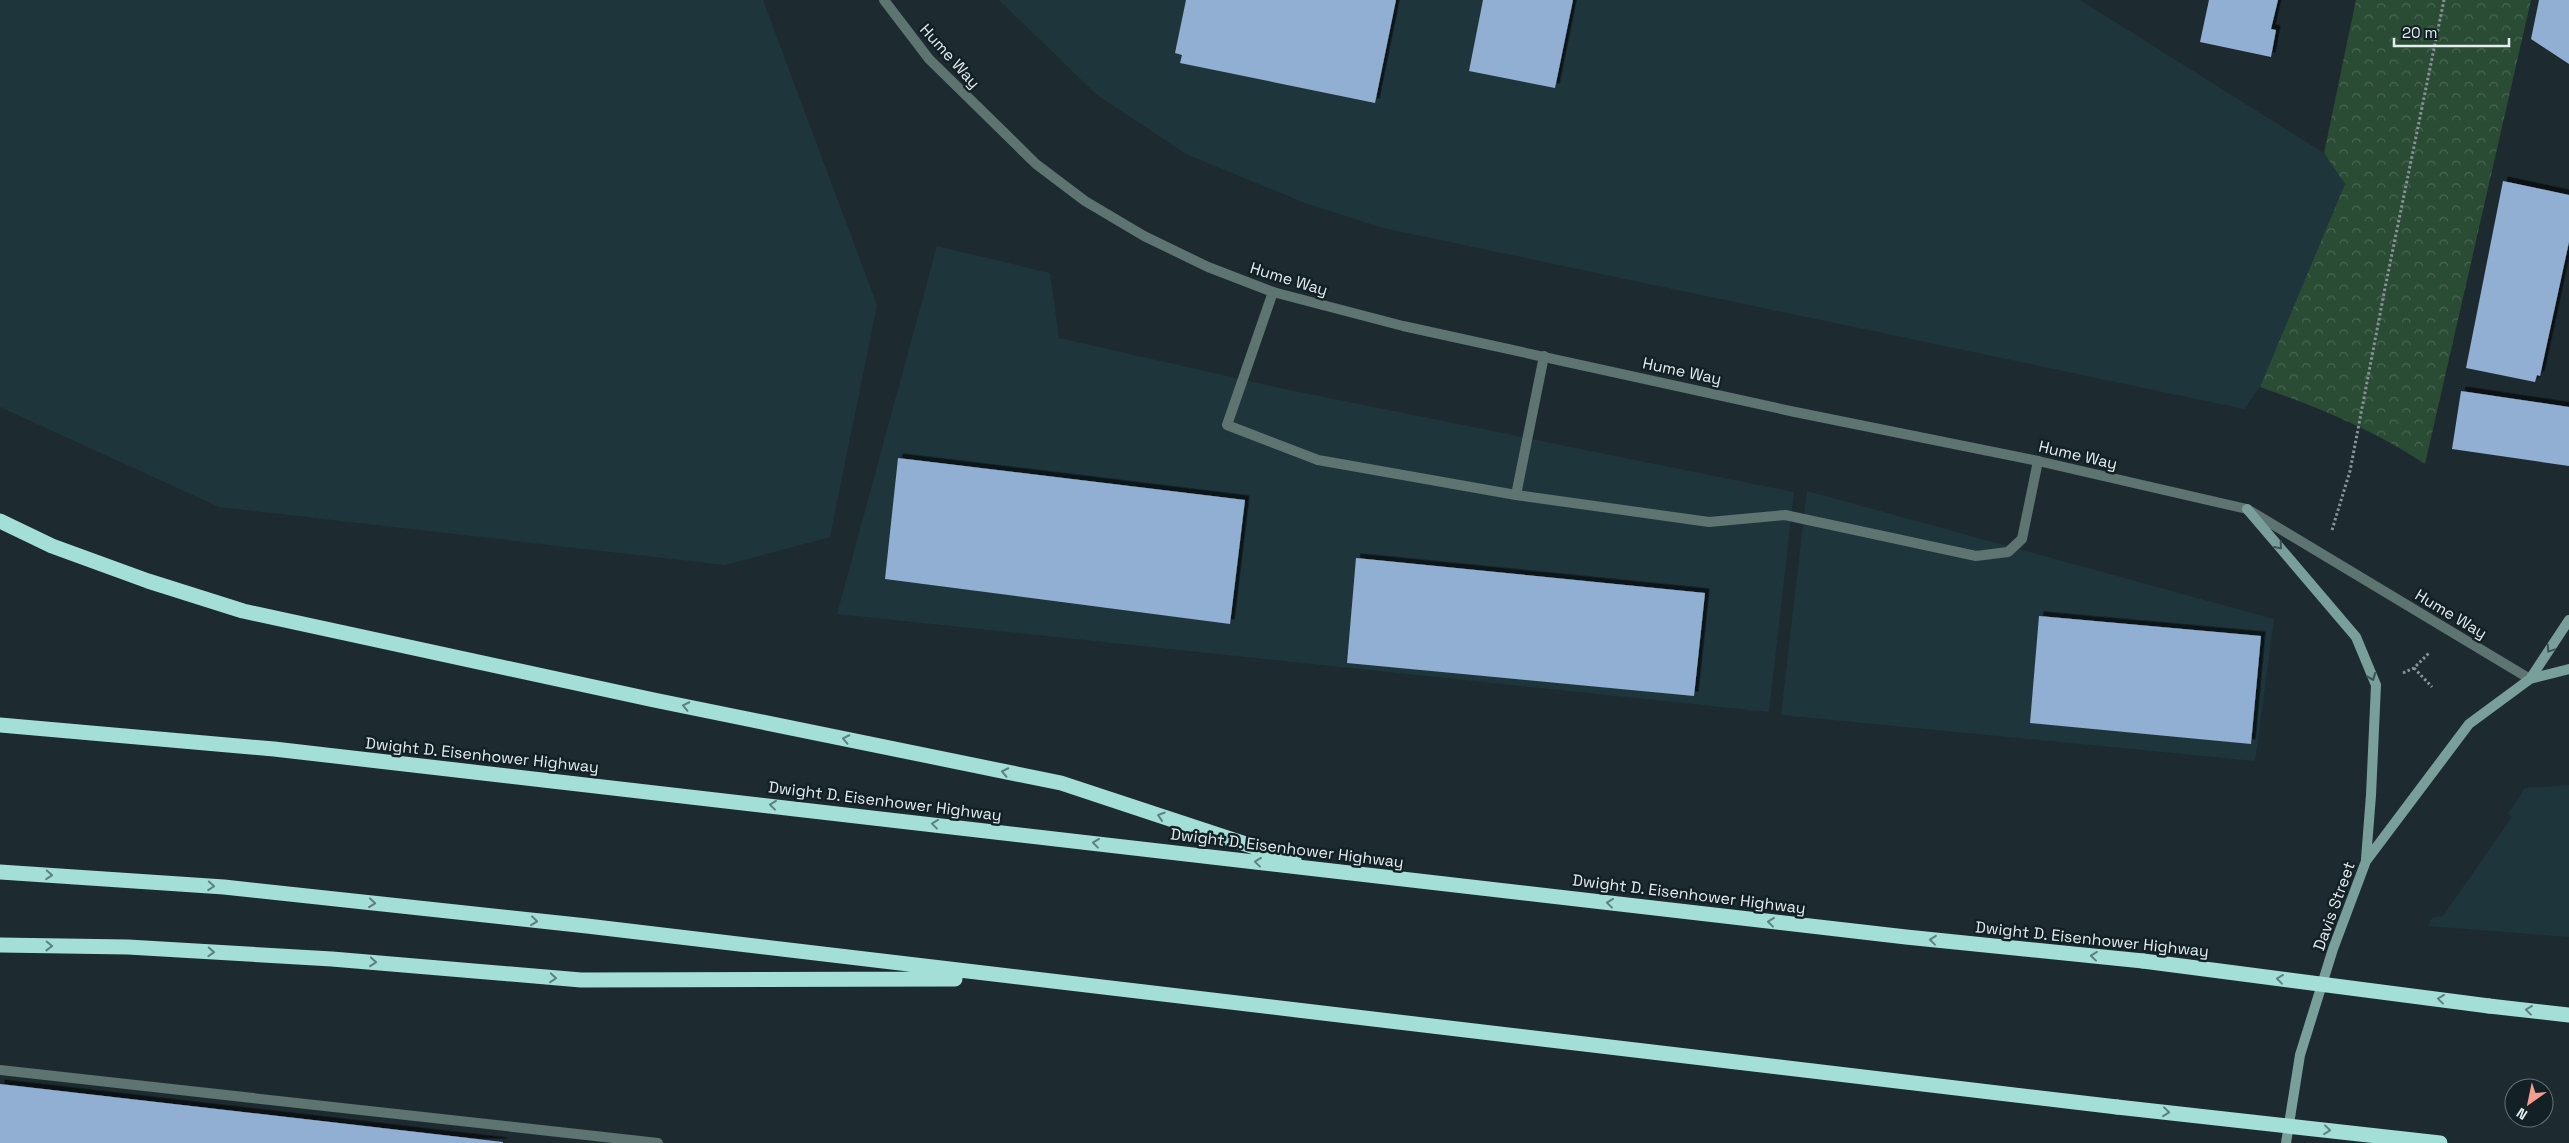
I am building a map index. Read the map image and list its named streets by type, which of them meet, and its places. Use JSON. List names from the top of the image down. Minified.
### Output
{"streets":{"highway":["Dwight D. Eisenhower Highway"],"main road":["Davis Street"],"street":["Hume Way"]},"crossings":[["Hume Way","Davis Street"]],"scale_bar":"20 m","north":"bottom left"}
